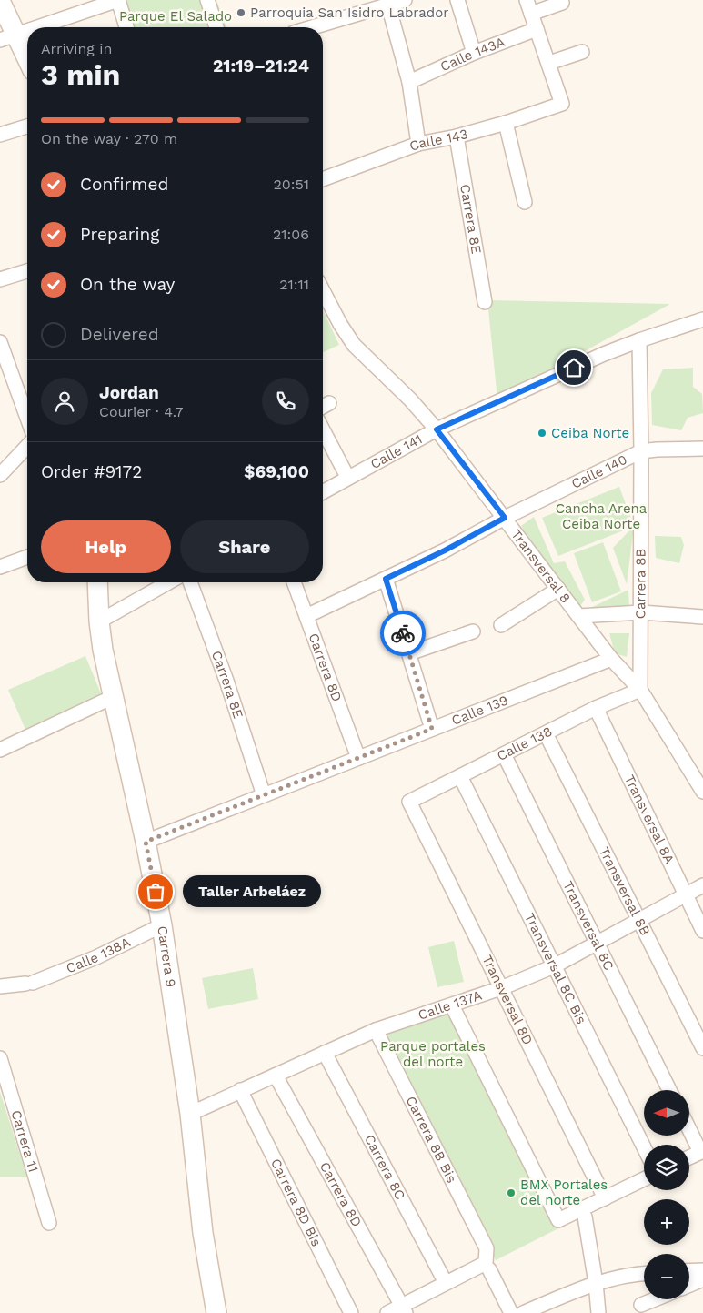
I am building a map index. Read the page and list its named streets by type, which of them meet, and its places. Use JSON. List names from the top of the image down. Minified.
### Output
{"streets":{"street":["Calle 143A","Calle 143","Carrera 8E","Calle 141","Calle 140","Transversal 8","Carrera 8B","Carrera 8D","Calle 139","Calle 138","Transversal 8A","Transversal 8B","Transversal 8C","Calle 138A","Carrera 9","Transversal 8C Bis","Transversal 8D","Calle 137A","Carrera 8B Bis","Carrera 11","Carrera 8C","Carrera 8D Bis"]},"crossings":[["Calle 143","Carrera 8E"],["Carrera 8E","Calle 139"],["Calle 141","Transversal 8"],["Calle 141","Carrera 8B"],["Calle 140","Transversal 8"],["Calle 140","Carrera 8B"],["Calle 140","Carrera 8D"],["Transversal 8","Carrera 8B"],["Transversal 8","Calle 139"],["Transversal 8","Calle 138"],["Carrera 8B","Calle 138"],["Carrera 8D","Calle 139"],["Carrera 8D","Calle 137A"],["Calle 139","Carrera 9"],["Calle 138","Transversal 8A"],["Calle 138","Transversal 8B"],["Calle 138","Transversal 8C"],["Calle 138","Transversal 8C Bis"],["Calle 138","Transversal 8D"],["Transversal 8A","Calle 137A"],["Transversal 8B","Calle 137A"],["Transversal 8C","Calle 137A"],["Calle 138A","Carrera 9"],["Carrera 9","Calle 137A"],["Transversal 8C Bis","Calle 137A"],["Transversal 8D","Calle 137A"],["Calle 137A","Carrera 8B Bis"],["Calle 137A","Carrera 8C"],["Calle 137A","Carrera 8D Bis"],["Carrera 8B Bis","Carrera 8C"]],"parks":["Parque El Salado","Cancha Arena Ceiba Norte","Parque portales del norte"],"places":["Parroquia San Isidro Labrador","Ceiba Norte","Taller Arbeláez","BMX Portales del norte"],"north":"left","page":{"heading":["3 min","Arriving in","21:19–21:24"],"panel":["Jordan","Courier · 4.7","Order #9172","$69,100"],"bar":"On the way · 270 m","list":[["Confirmed","20:51"],["Preparing","21:06"],["On the way","21:11"],"Delivered"],"buttons":["Help","Share"],"bubble":"Taller Arbeláez","map_buttons":["+","−"]}}
